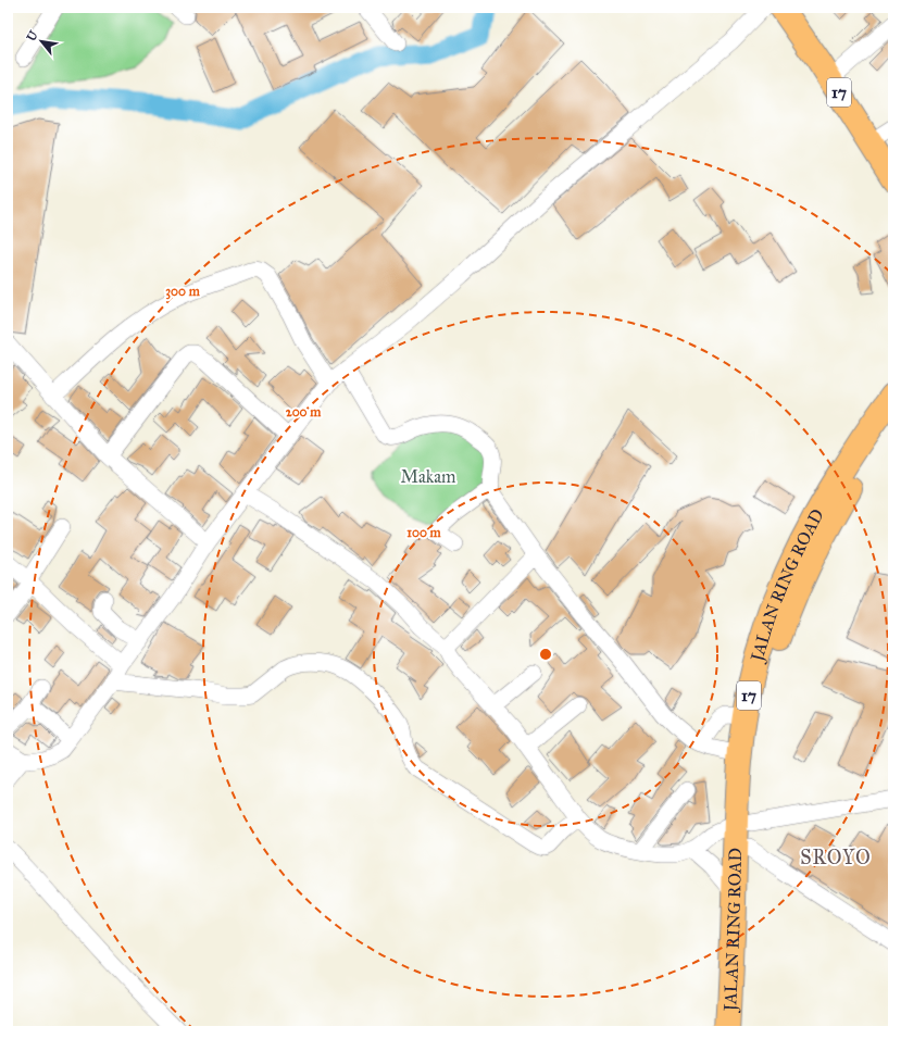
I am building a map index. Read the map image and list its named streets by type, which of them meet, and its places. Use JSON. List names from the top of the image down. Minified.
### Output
{"streets":{"highway":["17","JALAN RING ROAD"]},"districts":["SROYO"],"parks":["Makam"],"north":"top left","rings":["300 m","200 m","100 m"]}
